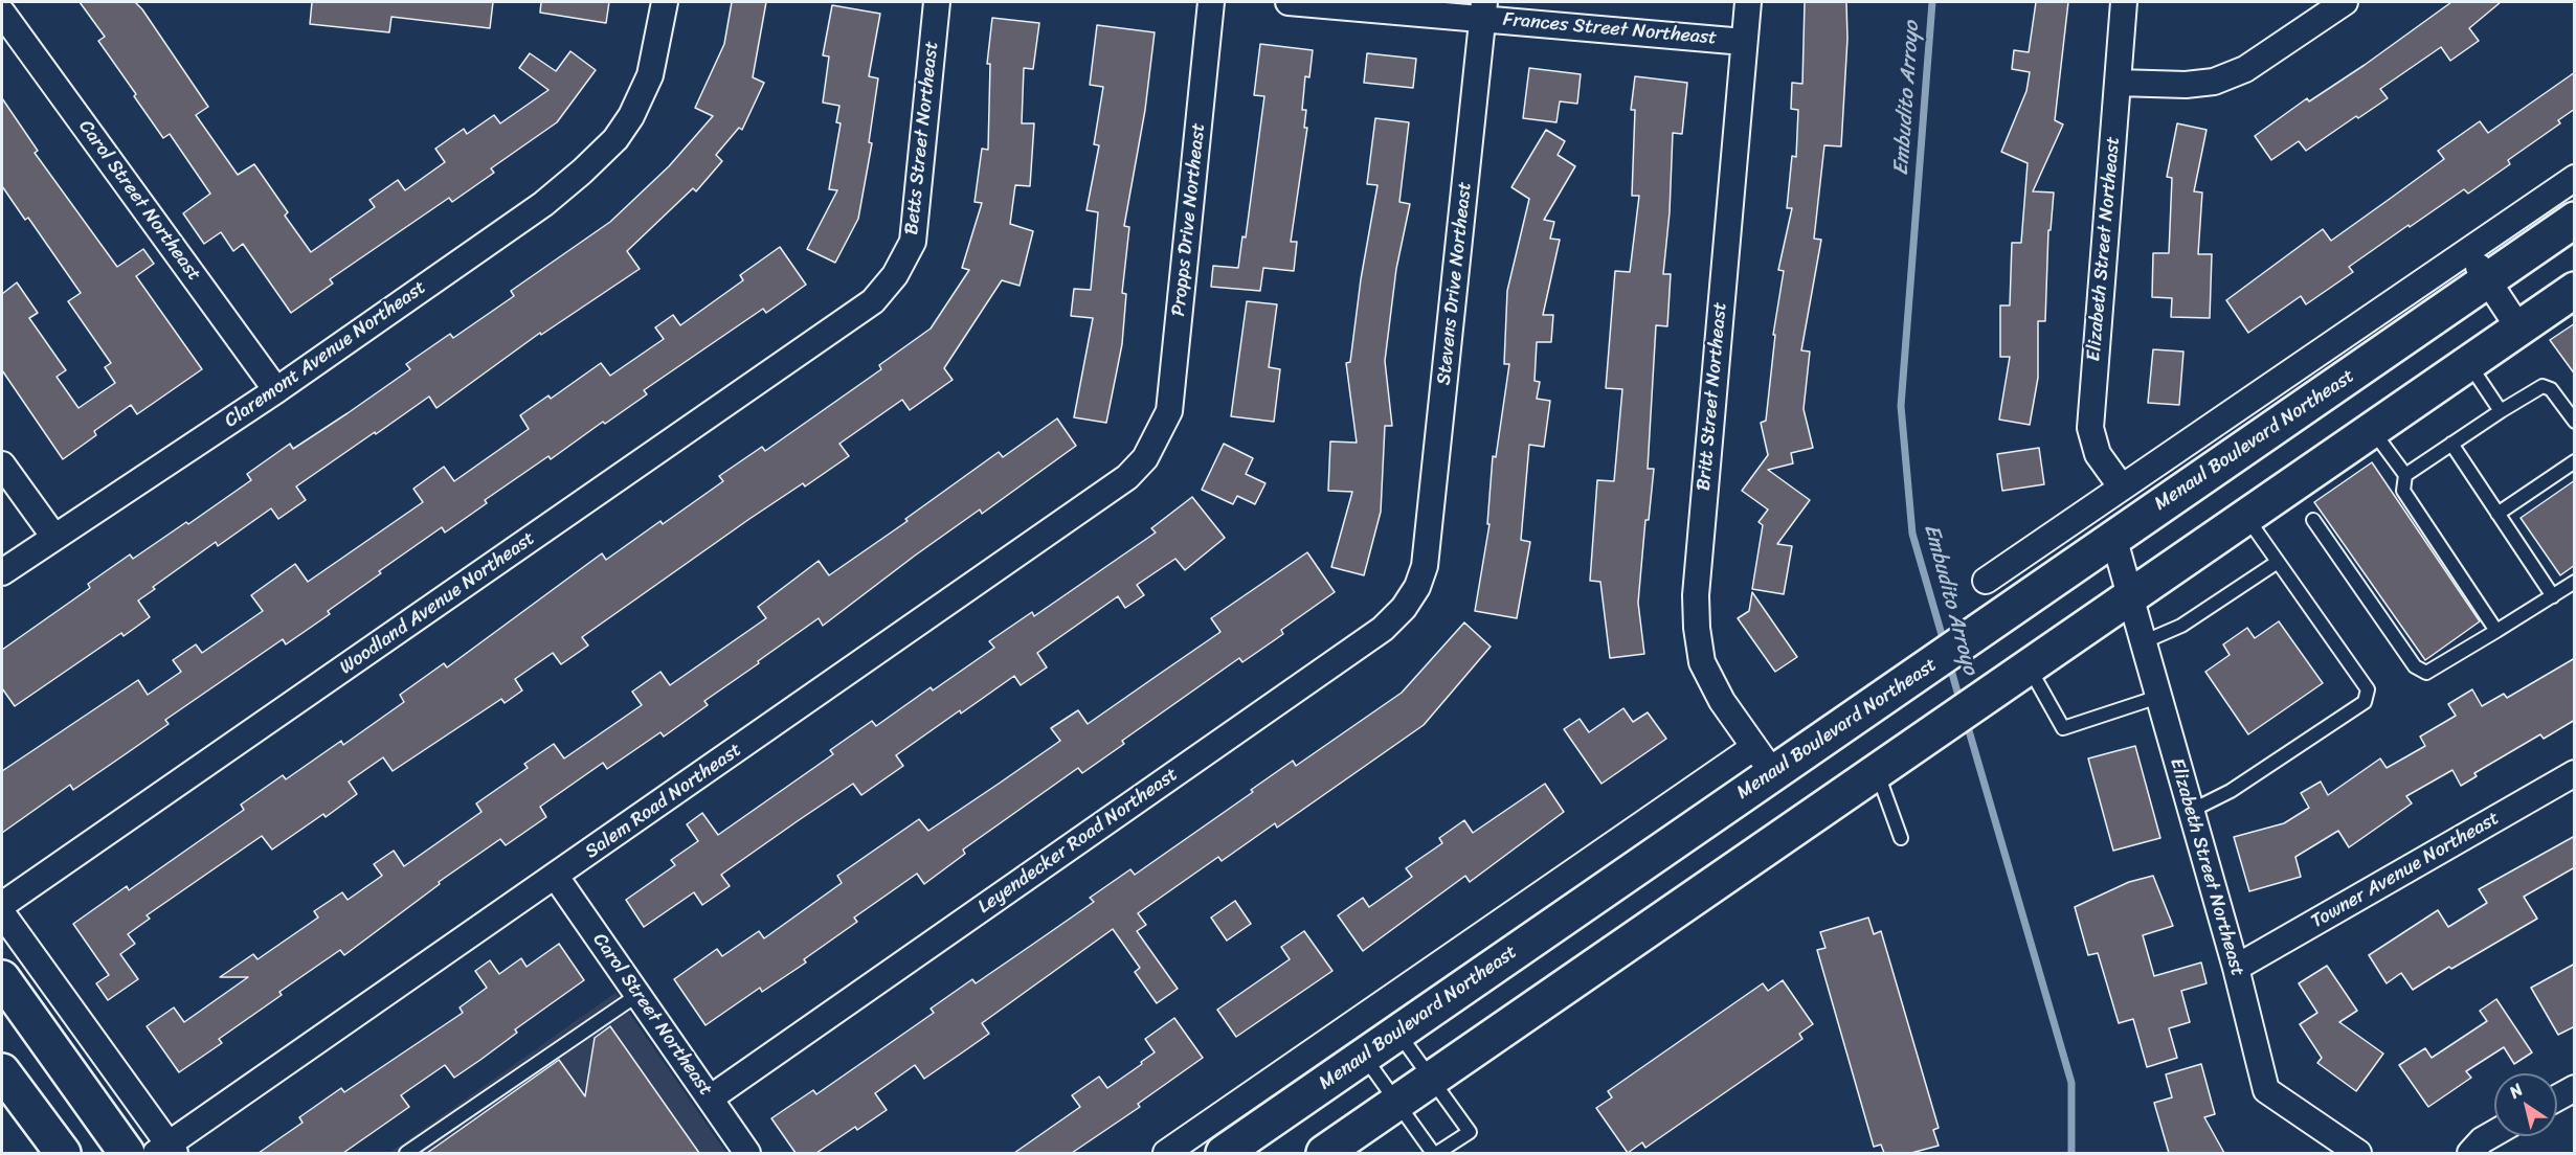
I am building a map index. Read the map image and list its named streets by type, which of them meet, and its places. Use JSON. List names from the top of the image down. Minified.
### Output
{"streets":{"main road":["Menaul Boulevard Northeast"],"street":["Frances Street Northeast","Betts Street Northeast","Carol Street Northeast","Propps Drive Northeast","Elizabeth Street Northeast","Stevens Drive Northeast","Claremont Avenue Northeast","Britt Street Northeast","Woodland Avenue Northeast","Salem Road Northeast","Leyendecker Road Northeast","Towner Avenue Northeast"]},"crossings":[["Frances Street Northeast","Stevens Drive Northeast"],["Frances Street Northeast","Britt Street Northeast"],["Betts Street Northeast","Woodland Avenue Northeast"],["Carol Street Northeast","Claremont Avenue Northeast"],["Carol Street Northeast","Salem Road Northeast"],["Carol Street Northeast","Leyendecker Road Northeast"],["Propps Drive Northeast","Salem Road Northeast"],["Elizabeth Street Northeast","Menaul Boulevard Northeast"],["Elizabeth Street Northeast","Towner Avenue Northeast"],["Stevens Drive Northeast","Leyendecker Road Northeast"],["Britt Street Northeast","Menaul Boulevard Northeast"]],"water":["Embudito Arroyo"],"north":"top left"}
